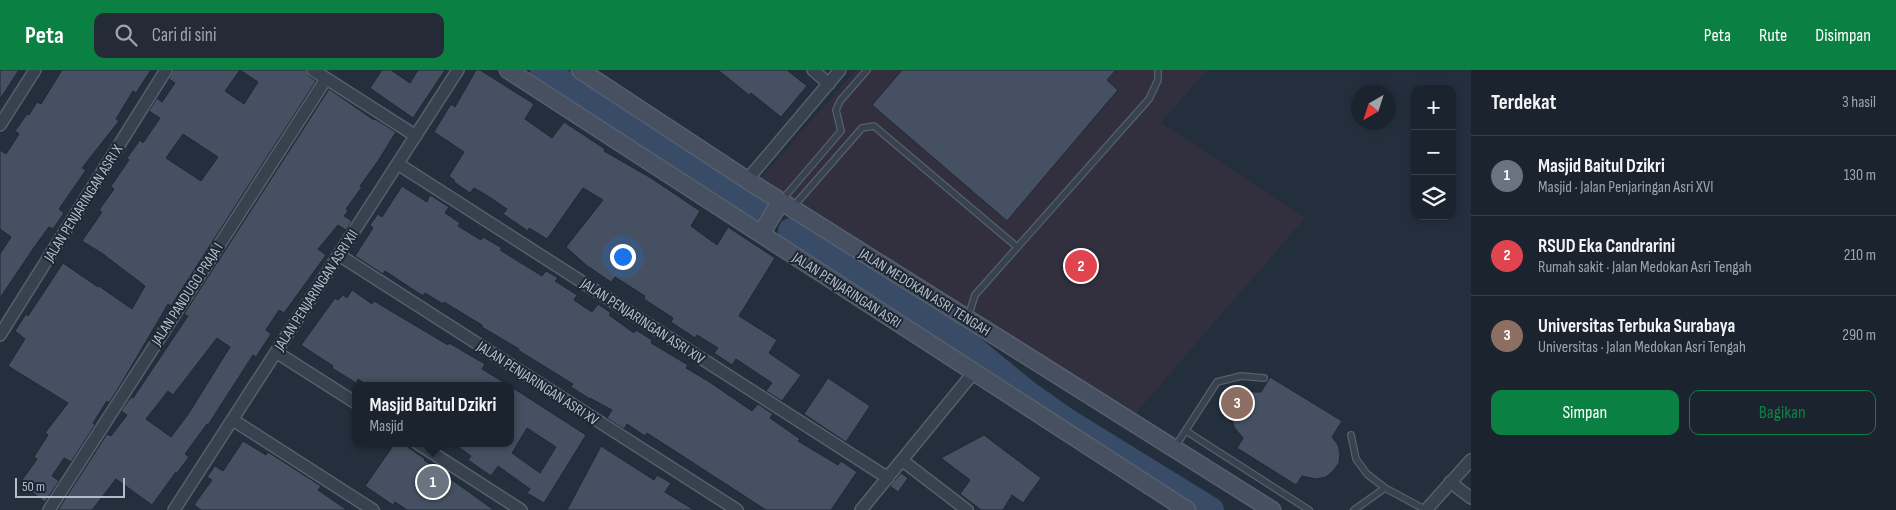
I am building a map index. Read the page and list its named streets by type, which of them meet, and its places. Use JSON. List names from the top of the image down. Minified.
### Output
{"streets":{"street":["JALAN PENJARINGAN ASRI X","JALAN PENJARINGAN ASRI XII","JALAN PENJARINGAN ASRI","JALAN MEDOKAN ASRI TENGAH","JALAN PANDUGO PRAJA I","JALAN PENJARINGAN ASRI XIV","JALAN PENJARINGAN ASRI XV"]},"crossings":[["JALAN PENJARINGAN ASRI XII","JALAN PENJARINGAN ASRI XIV"],["JALAN PENJARINGAN ASRI XII","JALAN PENJARINGAN ASRI XV"]],"scale_bar":"50 m","north":"bottom left","page":{"header":"Peta","search":"Cari di sini","nav":["Peta","Rute","Disimpan"],"heading":["Terdekat","3 hasil"],"map_buttons":["+","−"],"list":[{"mark":"1","name":"Masjid Baitul Dzikri","note":"Masjid · Jalan Penjaringan Asri XVI","value":"130 m"},{"mark":"2","name":"RSUD Eka Candrarini","note":"Rumah sakit · Jalan Medokan Asri Tengah","value":"210 m"},{"mark":"3","name":"Universitas Terbuka Surabaya","note":"Universitas · Jalan Medokan Asri Tengah","value":"290 m"}],"pins":["2","3","1"],"buttons":["Simpan","Bagikan"],"popup":["Masjid Baitul Dzikri","Masjid"],"scale":"50 m"}}
